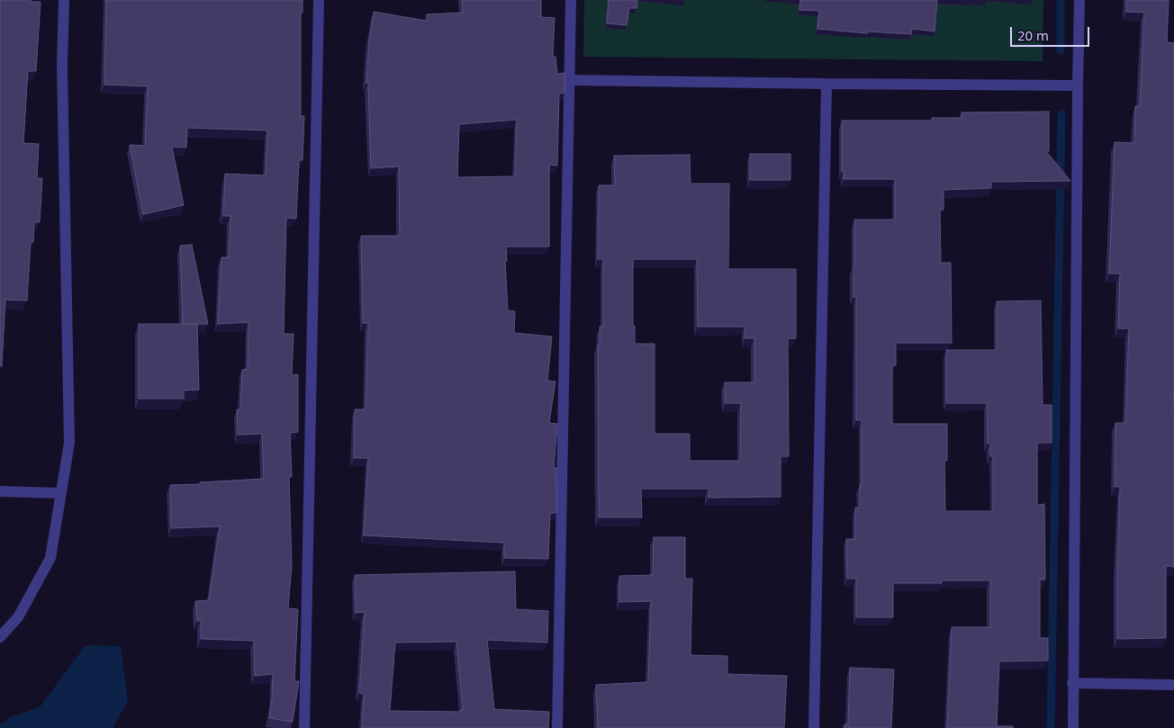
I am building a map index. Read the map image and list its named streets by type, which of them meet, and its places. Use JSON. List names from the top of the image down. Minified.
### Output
{"scale_bar":"20 m"}
